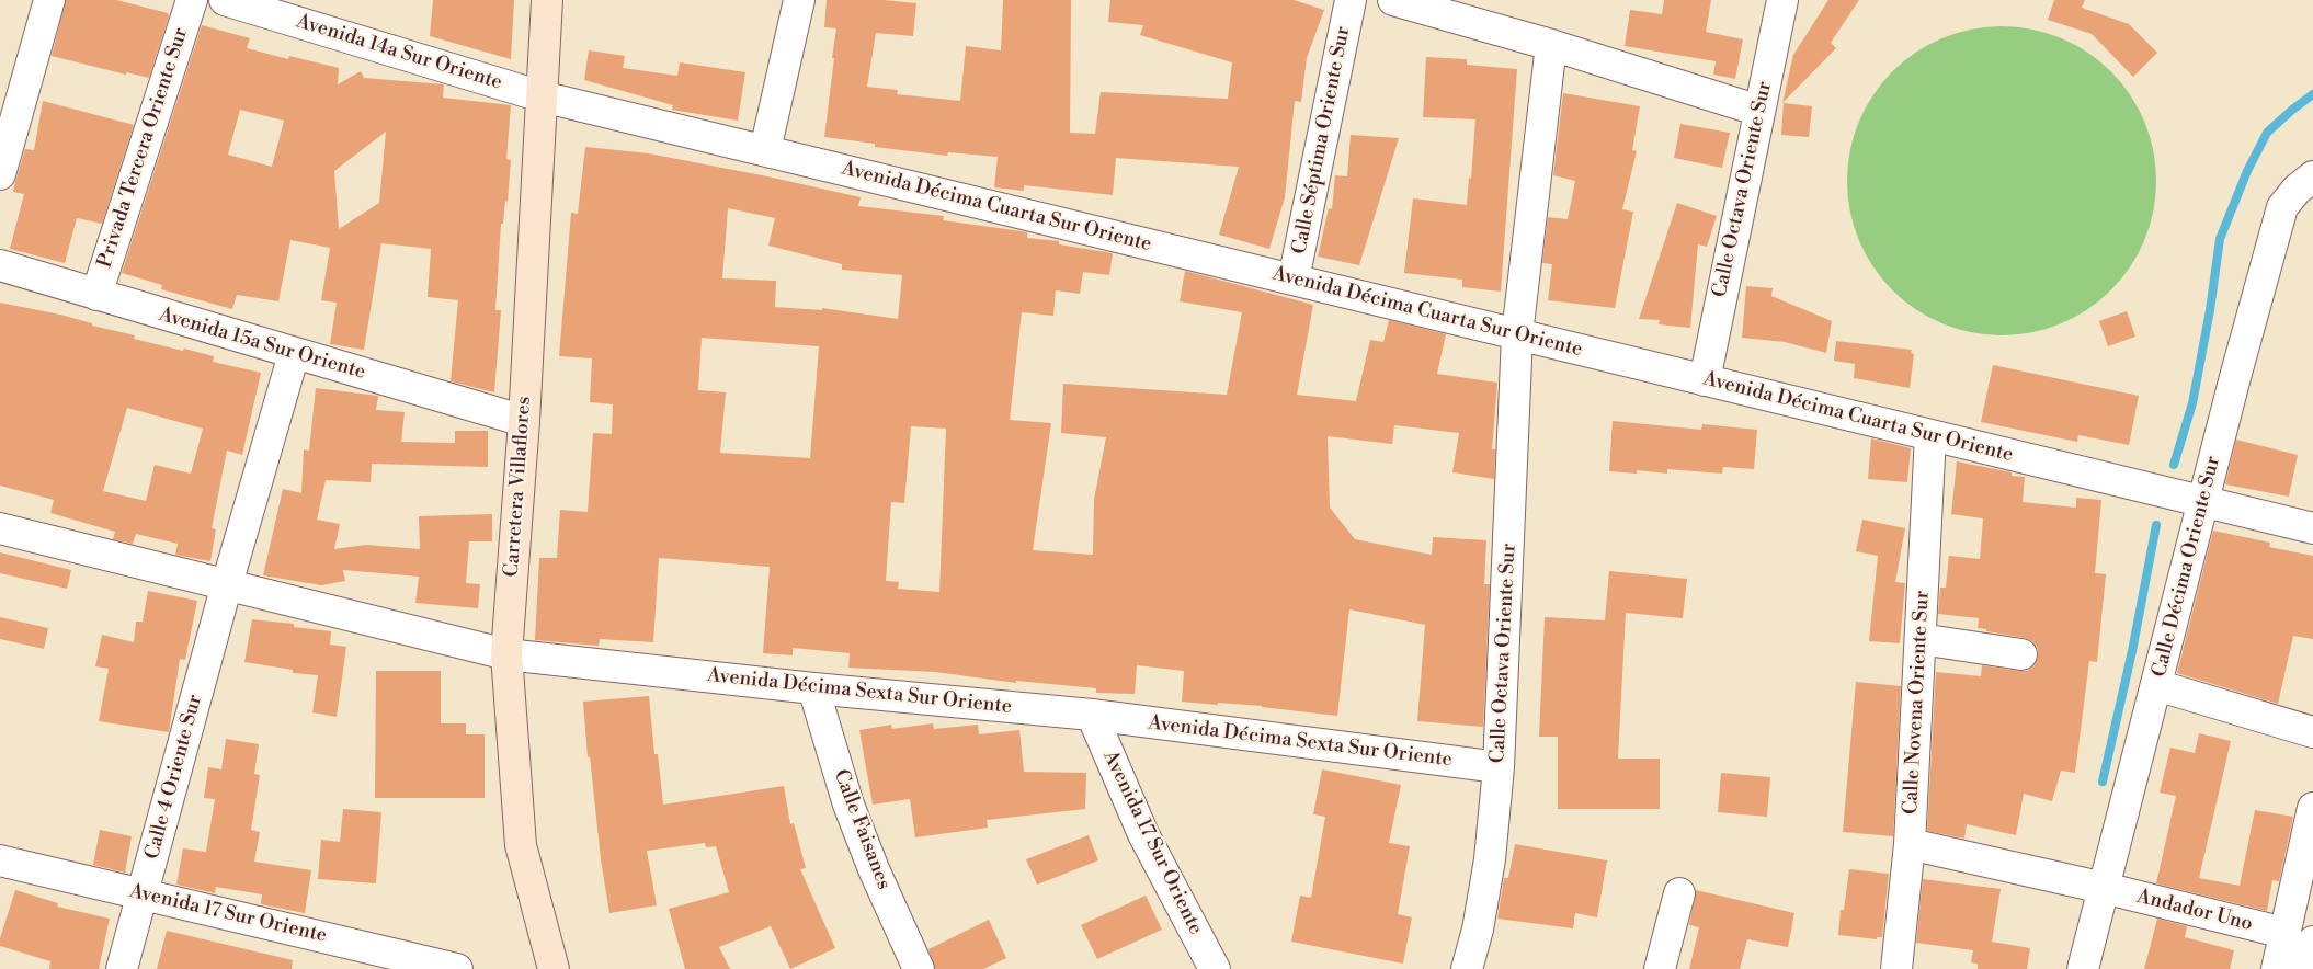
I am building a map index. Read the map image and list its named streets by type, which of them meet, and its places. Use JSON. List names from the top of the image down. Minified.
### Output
{"streets":{"main road":["Carretera Villaflores"],"street":["Avenida 14a Sur Oriente","Calle Séptima Oriente Sur","Privada Tercera Oriente Sur","Calle Octava Oriente Sur","Avenida Décima Cuarta Sur Oriente","Avenida 15a Sur Oriente","Calle Décima Oriente Sur","Avenida Décima Sexta Sur Oriente","Calle Novena Oriente Sur","Calle 4 Oriente Sur","Calle Faisanes","Avenida 17 Sur Oriente","Andador Uno"]},"crossings":[["Avenida 14a Sur Oriente","Avenida Décima Cuarta Sur Oriente"],["Avenida 14a Sur Oriente","Carretera Villaflores"],["Calle Séptima Oriente Sur","Avenida Décima Cuarta Sur Oriente"],["Privada Tercera Oriente Sur","Avenida 15a Sur Oriente"],["Calle Octava Oriente Sur","Avenida Décima Cuarta Sur Oriente"],["Calle Octava Oriente Sur","Avenida Décima Sexta Sur Oriente"],["Avenida Décima Cuarta Sur Oriente","Carretera Villaflores"],["Avenida Décima Cuarta Sur Oriente","Calle Décima Oriente Sur"],["Avenida Décima Cuarta Sur Oriente","Calle Novena Oriente Sur"],["Avenida 15a Sur Oriente","Carretera Villaflores"],["Avenida 15a Sur Oriente","Calle 4 Oriente Sur"],["Carretera Villaflores","Avenida Décima Sexta Sur Oriente"],["Calle Décima Oriente Sur","Andador Uno"],["Avenida Décima Sexta Sur Oriente","Calle 4 Oriente Sur"],["Avenida Décima Sexta Sur Oriente","Calle Faisanes"],["Avenida Décima Sexta Sur Oriente","Avenida 17 Sur Oriente"],["Calle 4 Oriente Sur","Avenida 17 Sur Oriente"]]}
